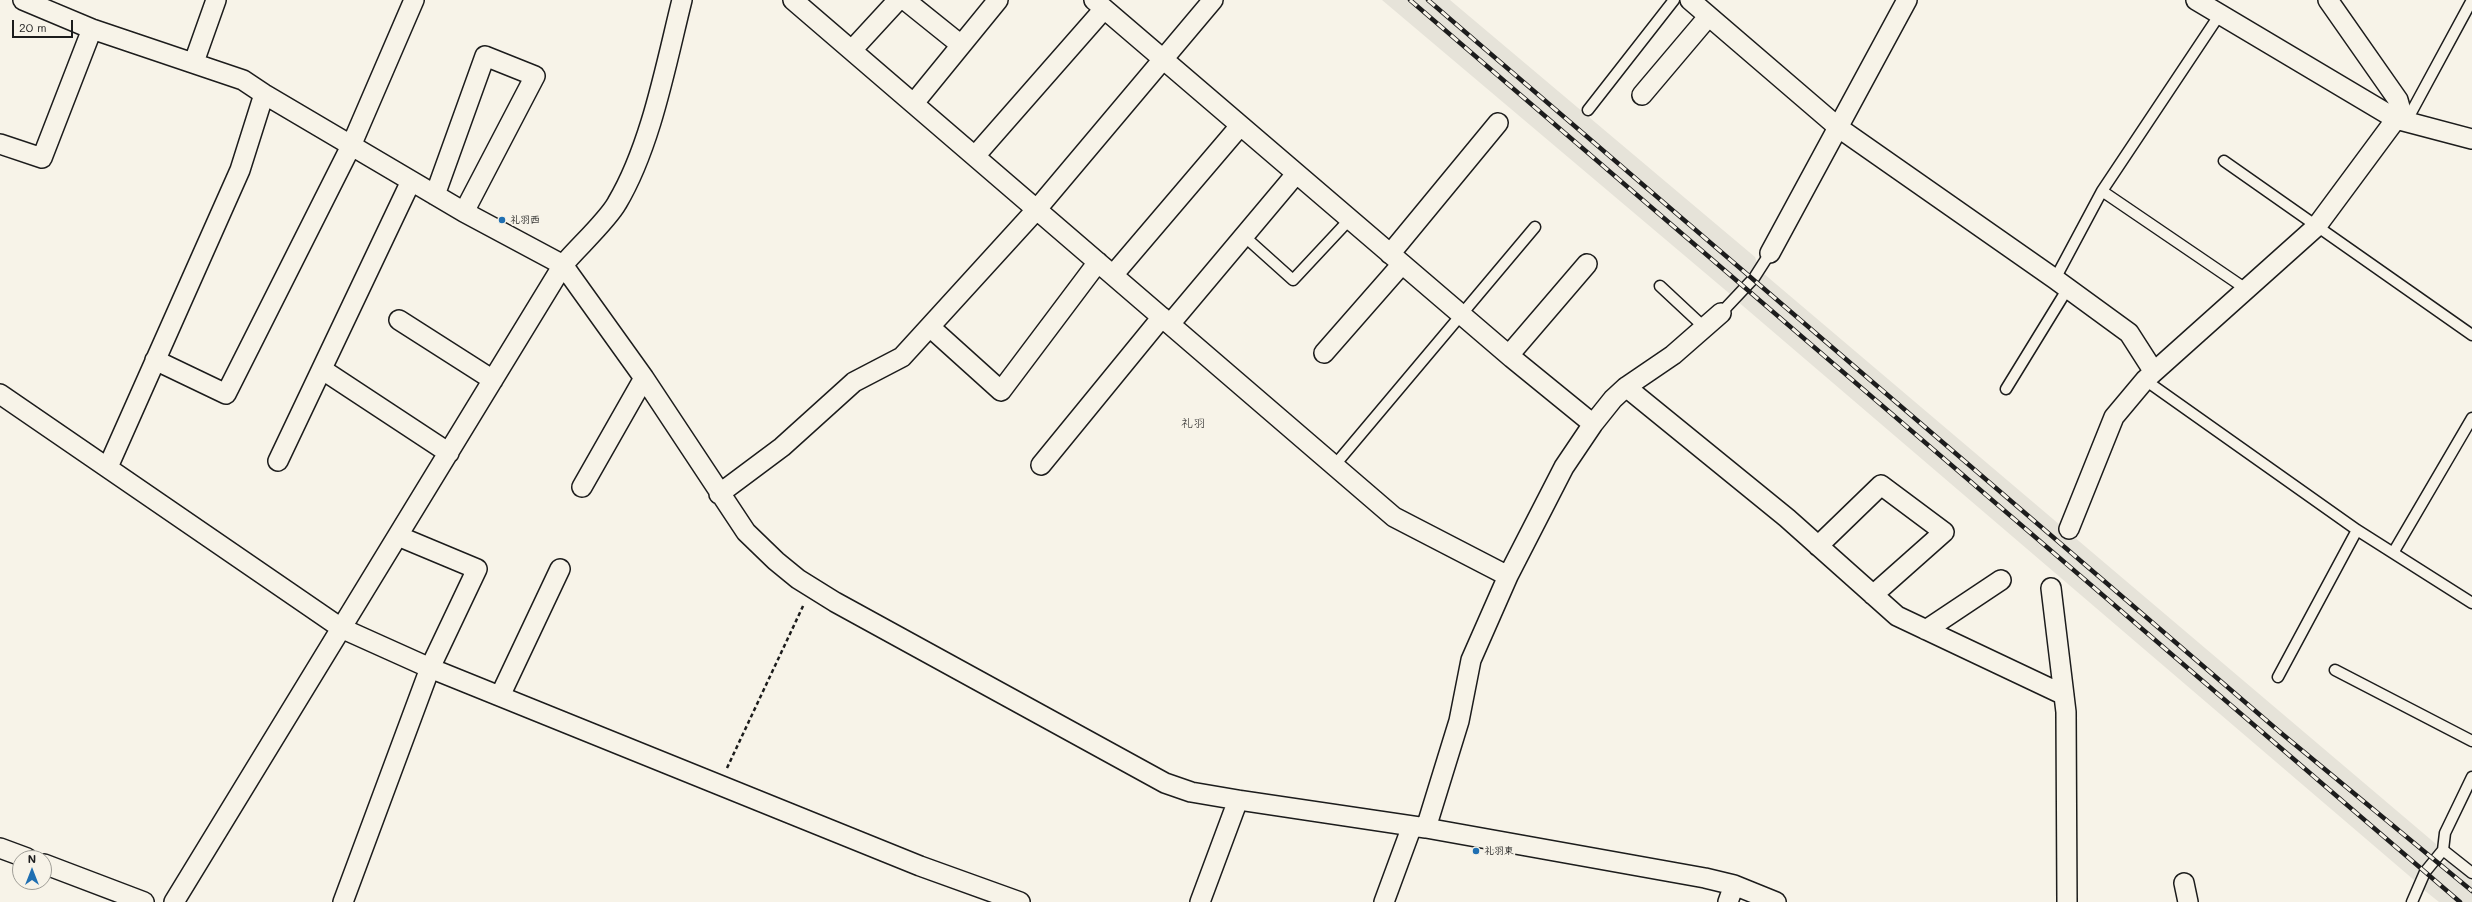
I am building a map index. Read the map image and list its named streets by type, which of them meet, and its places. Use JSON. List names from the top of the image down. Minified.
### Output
{"districts":["礼羽"],"places":["礼羽西","礼羽東"],"scale_bar":"20 m","north":"top"}
